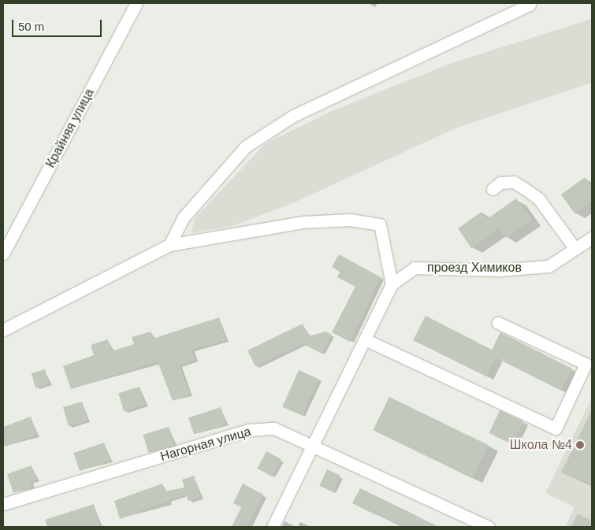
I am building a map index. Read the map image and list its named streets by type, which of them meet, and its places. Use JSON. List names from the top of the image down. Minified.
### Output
{"streets":{"street":["Крайняя улица","проезд Химиков","Нагорная улица"]},"crossings":[["проезд Химиков","Нагорная улица"]],"places":["Школа №4"],"scale_bar":"50 m"}
